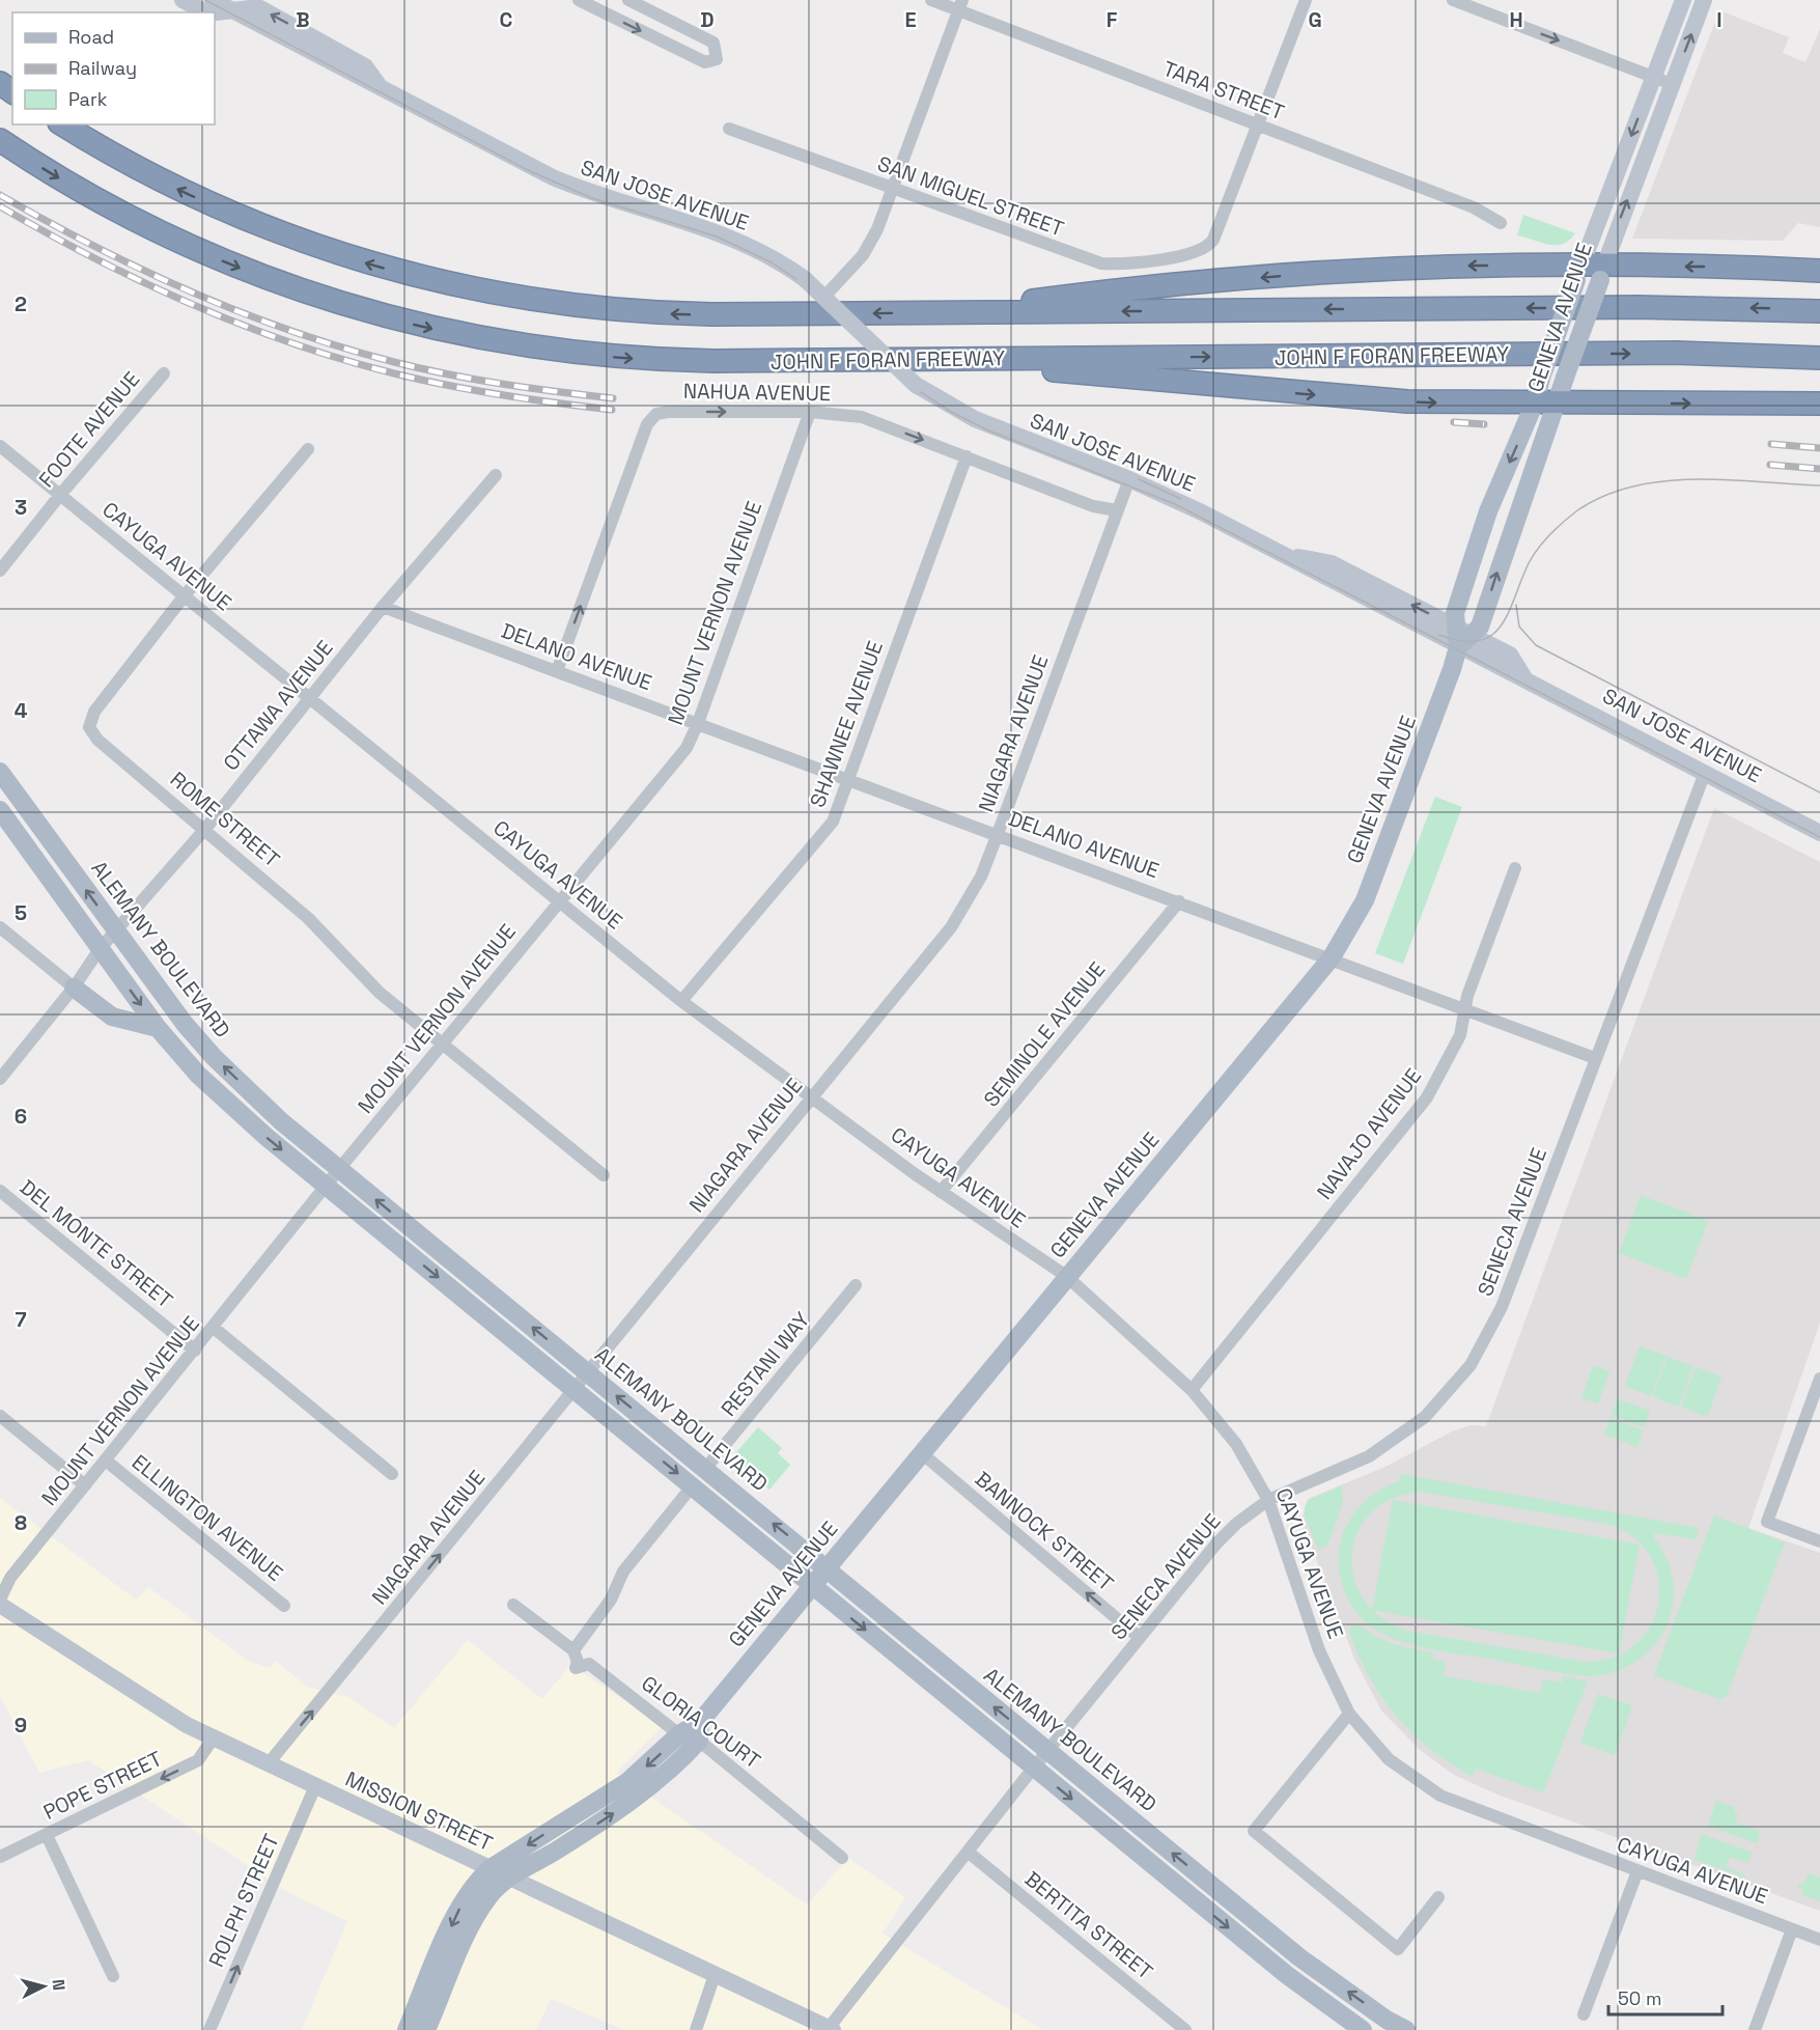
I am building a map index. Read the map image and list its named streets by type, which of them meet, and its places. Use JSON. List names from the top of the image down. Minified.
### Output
{"streets":{"highway":["JOHN F FORAN FREEWAY"],"main road":["SAN JOSE AVENUE","GENEVA AVENUE","ALEMANY BOULEVARD","MISSION STREET"],"street":["TARA STREET","SAN MIGUEL STREET","NAHUA AVENUE","FOOTE AVENUE","CAYUGA AVENUE","MOUNT VERNON AVENUE","DELANO AVENUE","OTTAWA AVENUE","SHAWNEE AVENUE","NIAGARA AVENUE","ROME STREET","SEMINOLE AVENUE","NAVAJO AVENUE","SENECA AVENUE","DEL MONTE STREET","RESTANI WAY","ELLINGTON AVENUE","BANNOCK STREET","GLORIA COURT","POPE STREET","ROLPH STREET","BERTITA STREET"]},"crossings":[["TARA STREET","SAN MIGUEL STREET"],["SAN JOSE AVENUE","GENEVA AVENUE"],["SAN JOSE AVENUE","NIAGARA AVENUE"],["SAN JOSE AVENUE","SENECA AVENUE"],["GENEVA AVENUE","CAYUGA AVENUE"],["GENEVA AVENUE","DELANO AVENUE"],["GENEVA AVENUE","ALEMANY BOULEVARD"],["GENEVA AVENUE","BANNOCK STREET"],["GENEVA AVENUE","GLORIA COURT"],["GENEVA AVENUE","MISSION STREET"],["NAHUA AVENUE","MOUNT VERNON AVENUE"],["NAHUA AVENUE","DELANO AVENUE"],["NAHUA AVENUE","SHAWNEE AVENUE"],["NAHUA AVENUE","NIAGARA AVENUE"],["FOOTE AVENUE","CAYUGA AVENUE"],["CAYUGA AVENUE","MOUNT VERNON AVENUE"],["CAYUGA AVENUE","OTTAWA AVENUE"],["CAYUGA AVENUE","SHAWNEE AVENUE"],["CAYUGA AVENUE","NIAGARA AVENUE"],["CAYUGA AVENUE","ROME STREET"],["CAYUGA AVENUE","SEMINOLE AVENUE"],["CAYUGA AVENUE","NAVAJO AVENUE"],["CAYUGA AVENUE","SENECA AVENUE"],["MOUNT VERNON AVENUE","DELANO AVENUE"],["MOUNT VERNON AVENUE","ROME STREET"],["MOUNT VERNON AVENUE","ALEMANY BOULEVARD"],["MOUNT VERNON AVENUE","DEL MONTE STREET"],["MOUNT VERNON AVENUE","ELLINGTON AVENUE"],["DELANO AVENUE","OTTAWA AVENUE"],["DELANO AVENUE","SHAWNEE AVENUE"],["DELANO AVENUE","NIAGARA AVENUE"],["DELANO AVENUE","SEMINOLE AVENUE"],["DELANO AVENUE","NAVAJO AVENUE"],["DELANO AVENUE","SENECA AVENUE"],["OTTAWA AVENUE","ROME STREET"],["OTTAWA AVENUE","ALEMANY BOULEVARD"],["NIAGARA AVENUE","ALEMANY BOULEVARD"],["NIAGARA AVENUE","MISSION STREET"],["ALEMANY BOULEVARD","SENECA AVENUE"],["ALEMANY BOULEVARD","RESTANI WAY"],["SENECA AVENUE","BANNOCK STREET"],["SENECA AVENUE","MISSION STREET"],["SENECA AVENUE","BERTITA STREET"],["POPE STREET","MISSION STREET"],["MISSION STREET","ROLPH STREET"]],"one_way":["BANNOCK STREET","POPE STREET","ROLPH STREET"],"legend":["Road","Railway","Park"],"scale_bar":"50 m","north":"right","grid":{"columns":["B","C","D","E","F","G","H","I"],"rows":["2","3","4","5","6","7","8","9"]}}
